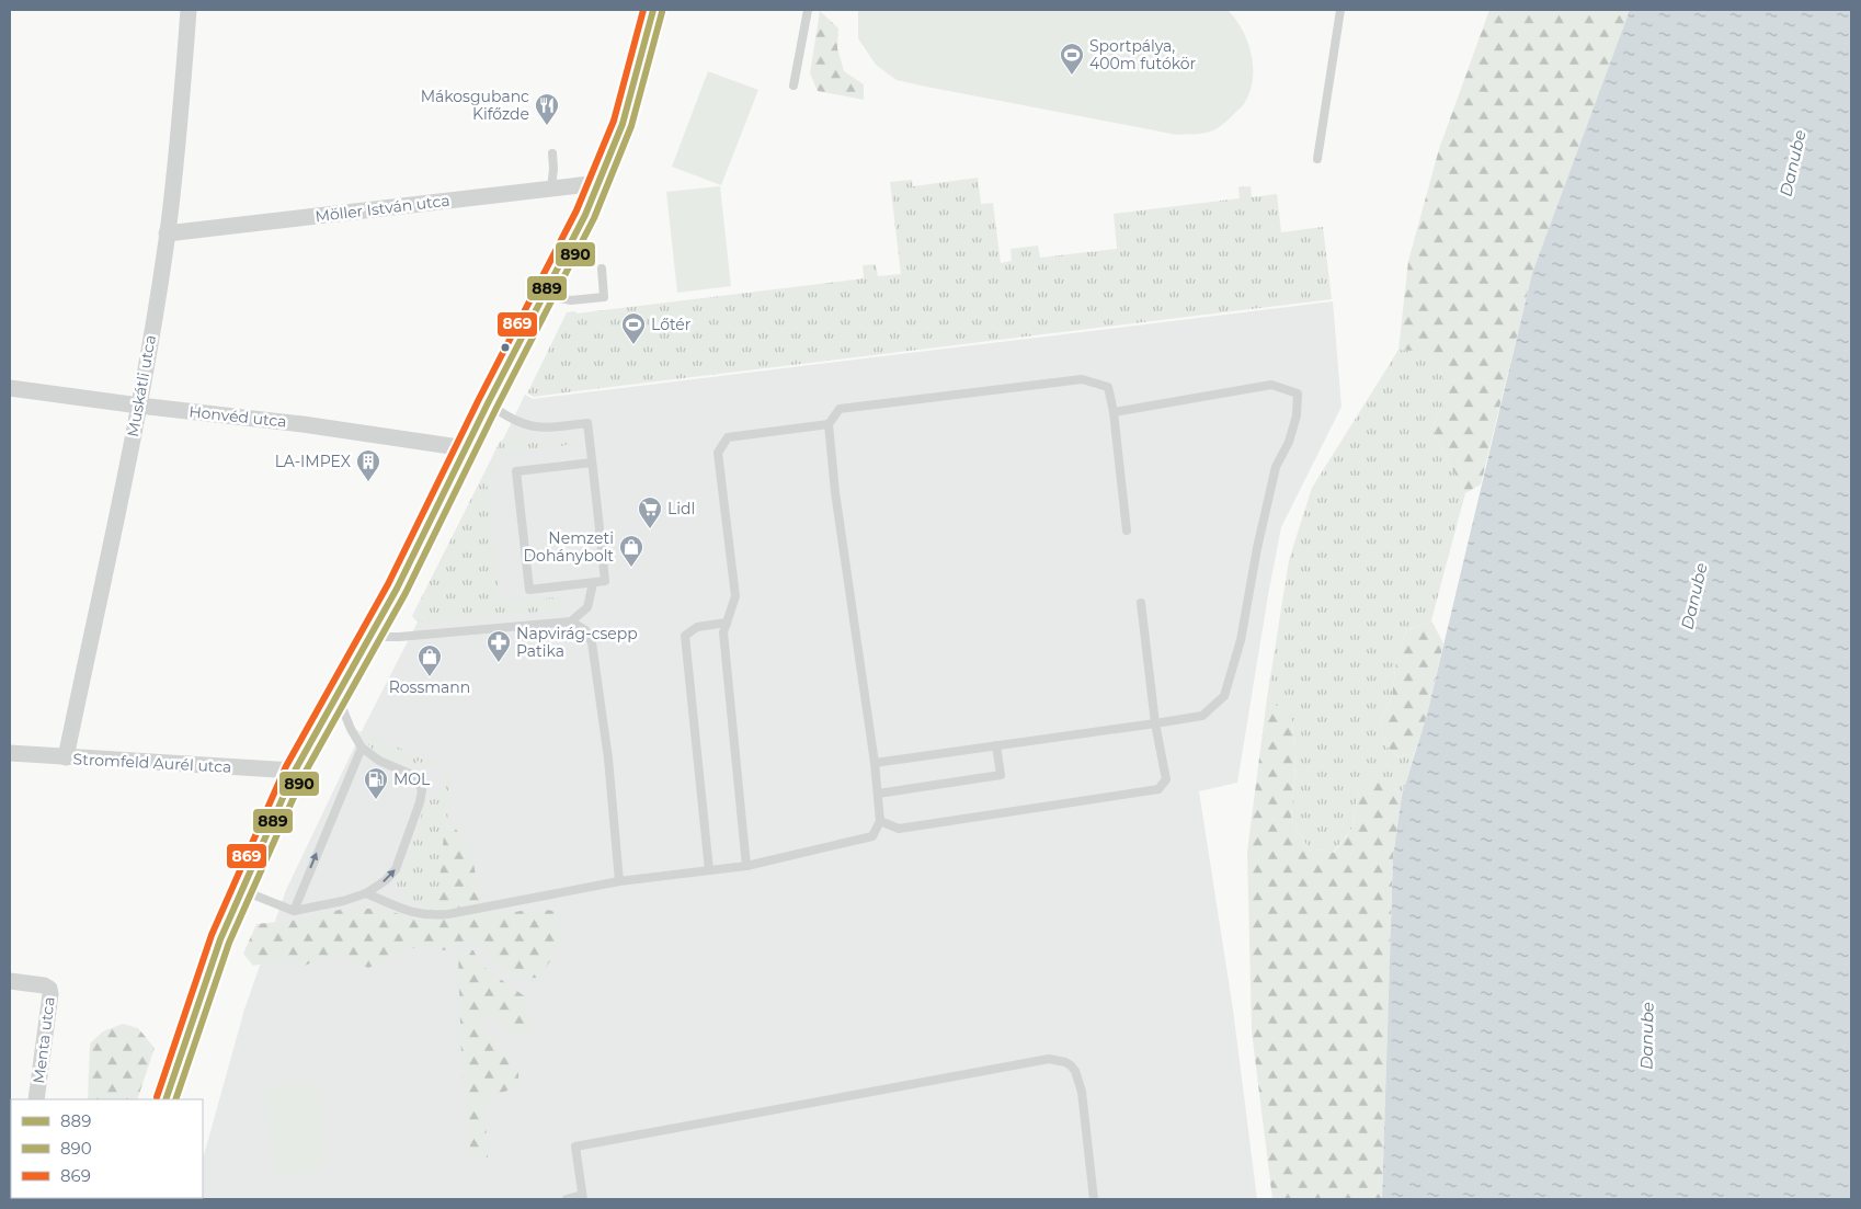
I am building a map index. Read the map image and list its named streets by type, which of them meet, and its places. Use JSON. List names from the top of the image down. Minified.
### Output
{"streets":{"street":["Möller István utca","Muskátli utca","Honvéd utca","Stromfeld Aurél utca","Menta utca"]},"crossings":[["Möller István utca","Muskátli utca"],["Muskátli utca","Honvéd utca"],["Muskátli utca","Stromfeld Aurél utca"]],"water":["Danube"],"places":{"sports":["Sportpálya, 400m futókör","Lőtér"],"restaurant":["Mákosgubanc Kifőzde"],"building":["LA-IMPEX"],"supermarket":["Lidl"],"shop":["Nemzeti Dohánybolt","Rossmann"],"pharmacy":["Napvirág-csepp Patika"],"fuel station":["MOL"]},"lines":["transit line 889","transit line 869","transit line 890"],"legend":["889","890","869"]}
